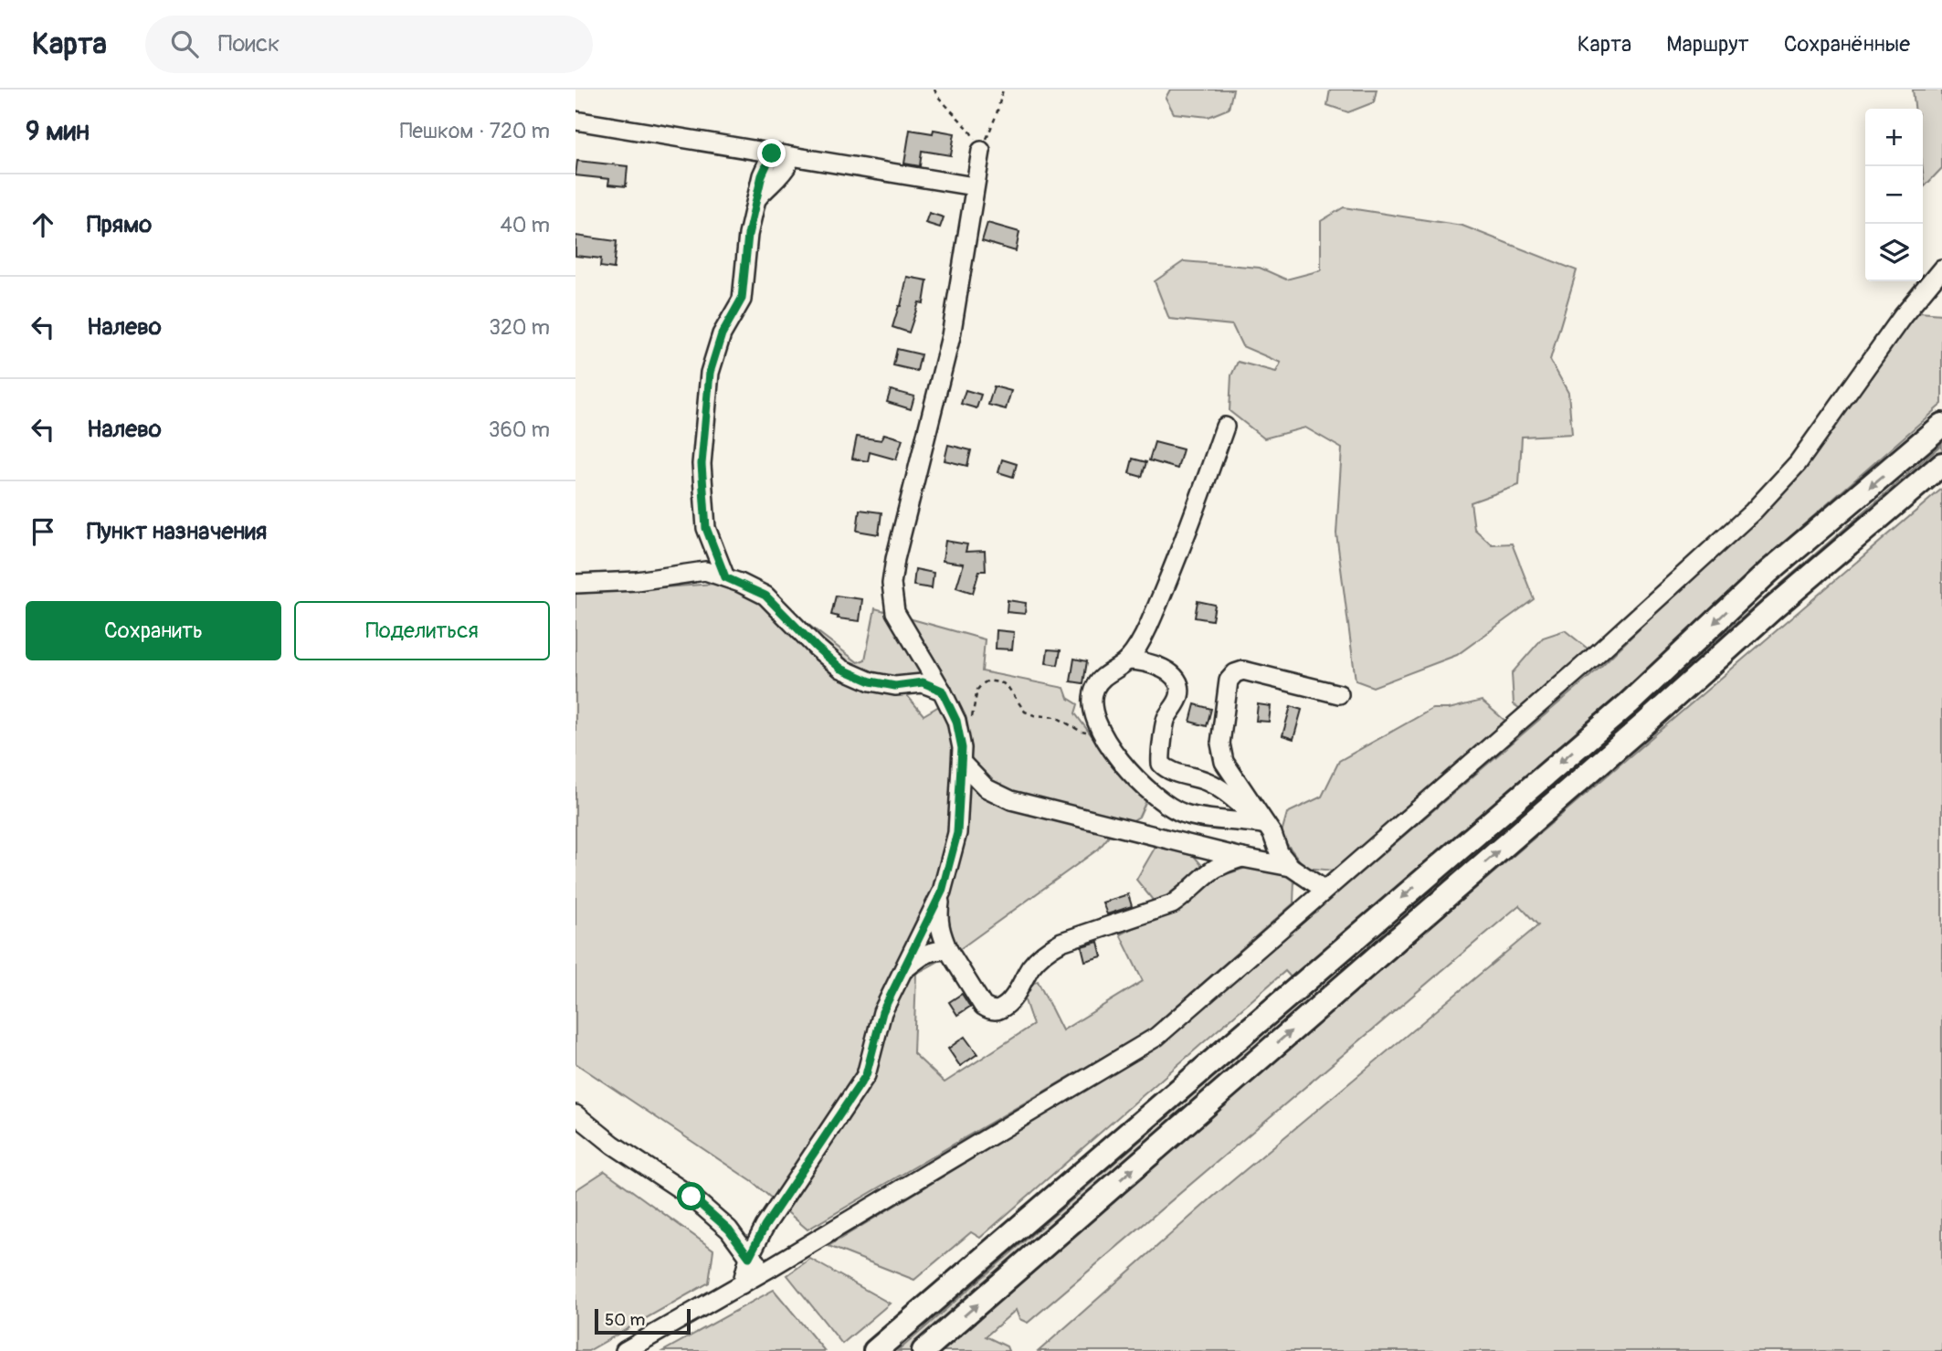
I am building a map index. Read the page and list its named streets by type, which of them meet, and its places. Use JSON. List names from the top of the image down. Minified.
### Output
{"scale_bar":"50 m","page":{"header":"Карта","search":"Поиск","nav":["Карта","Маршрут","Сохранённые"],"heading":["9 мин","Пешком · 720 m"],"map_buttons":["+","−"],"list":[["Прямо","40 m"],["Налево","320 m"],["Налево","360 m"],"Пункт назначения"],"buttons":["Сохранить","Поделиться"],"scale":"50 m"}}
